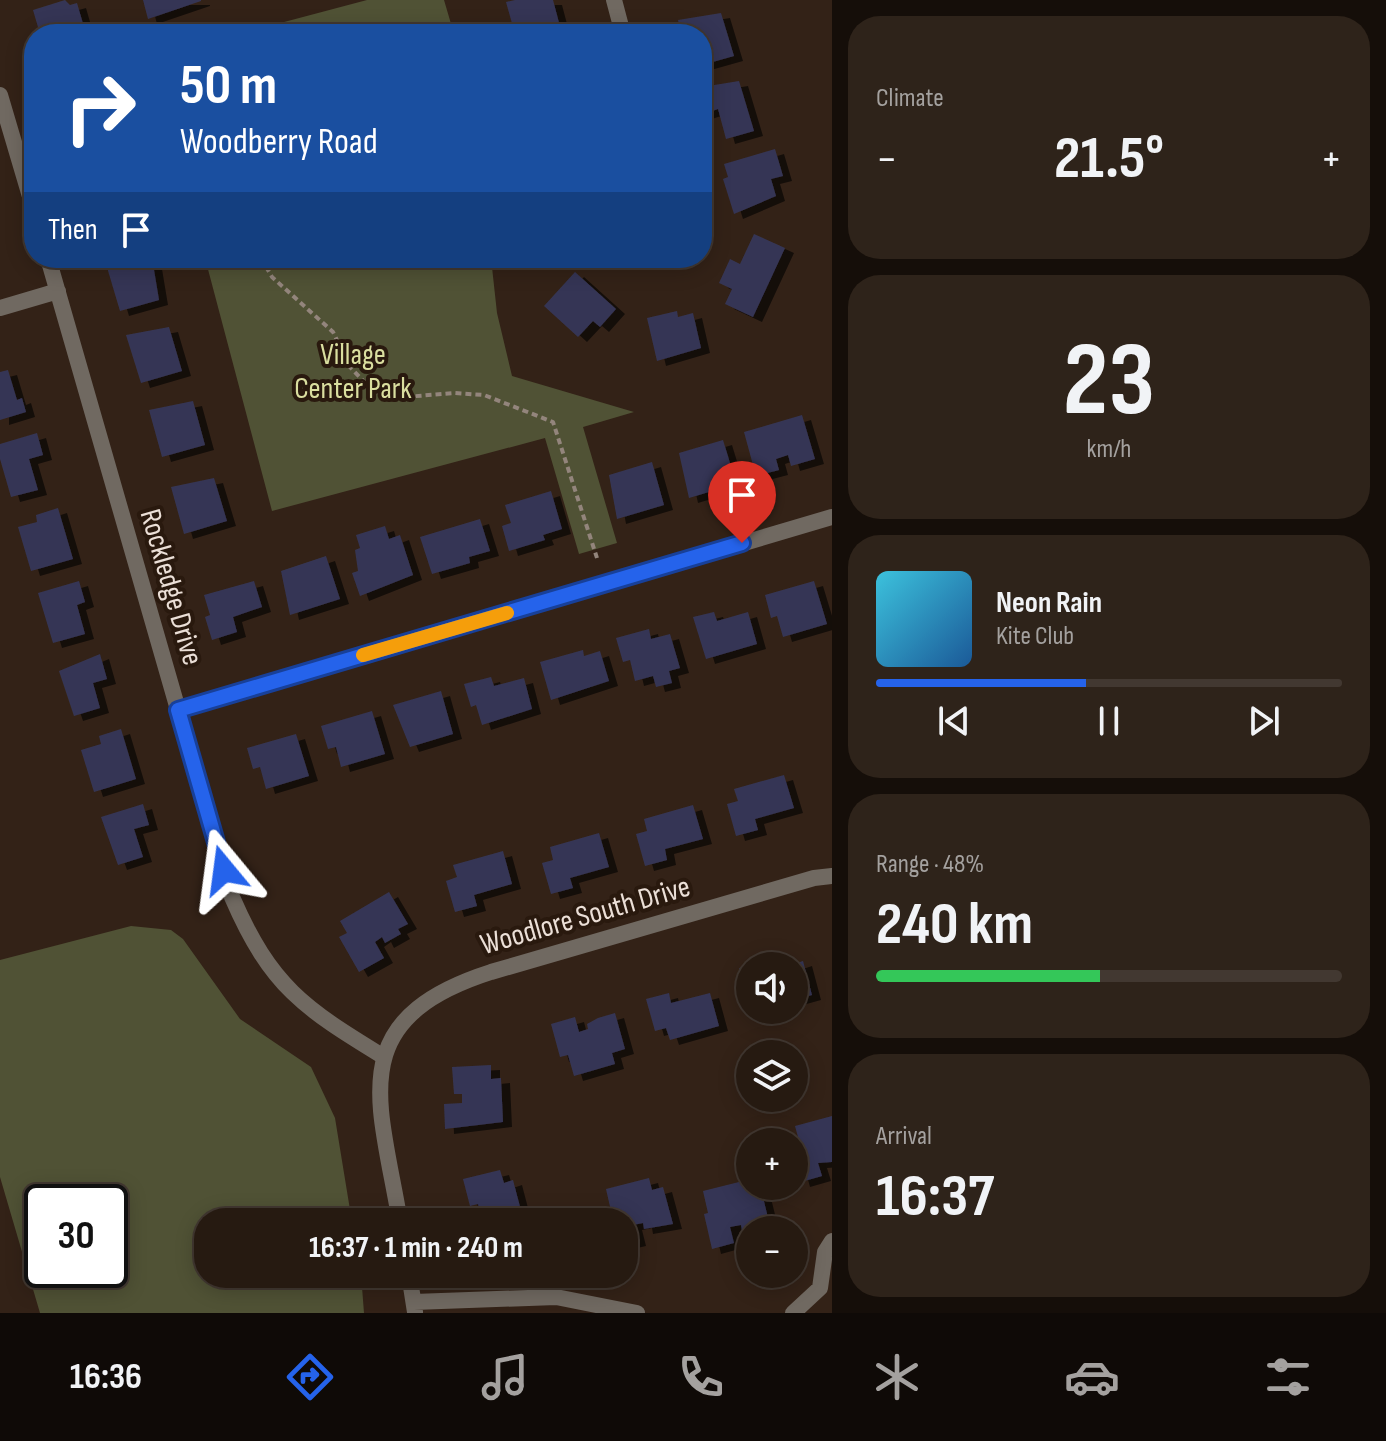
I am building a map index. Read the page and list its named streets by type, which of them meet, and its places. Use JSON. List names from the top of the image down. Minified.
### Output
{"streets":{"street":["Rockledge Drive","Woodlore South Drive"]},"crossings":[["Rockledge Drive","Woodlore South Drive"]],"parks":["Village Center Park"],"page":{"tile":["Climate",["23","km/h"],["Range · 48%","240 km"],["Arrival","16:37"]],"turn":["50 m","Woodberry Road"],"heat":["−","21.5°","+"],"then":"Then","song":["Neon Rain","Kite Club"],"map_buttons":["+","−"],"limit":"30","trip":"16:37 · 1 min · 240 m","tabs":"16:36"}}
